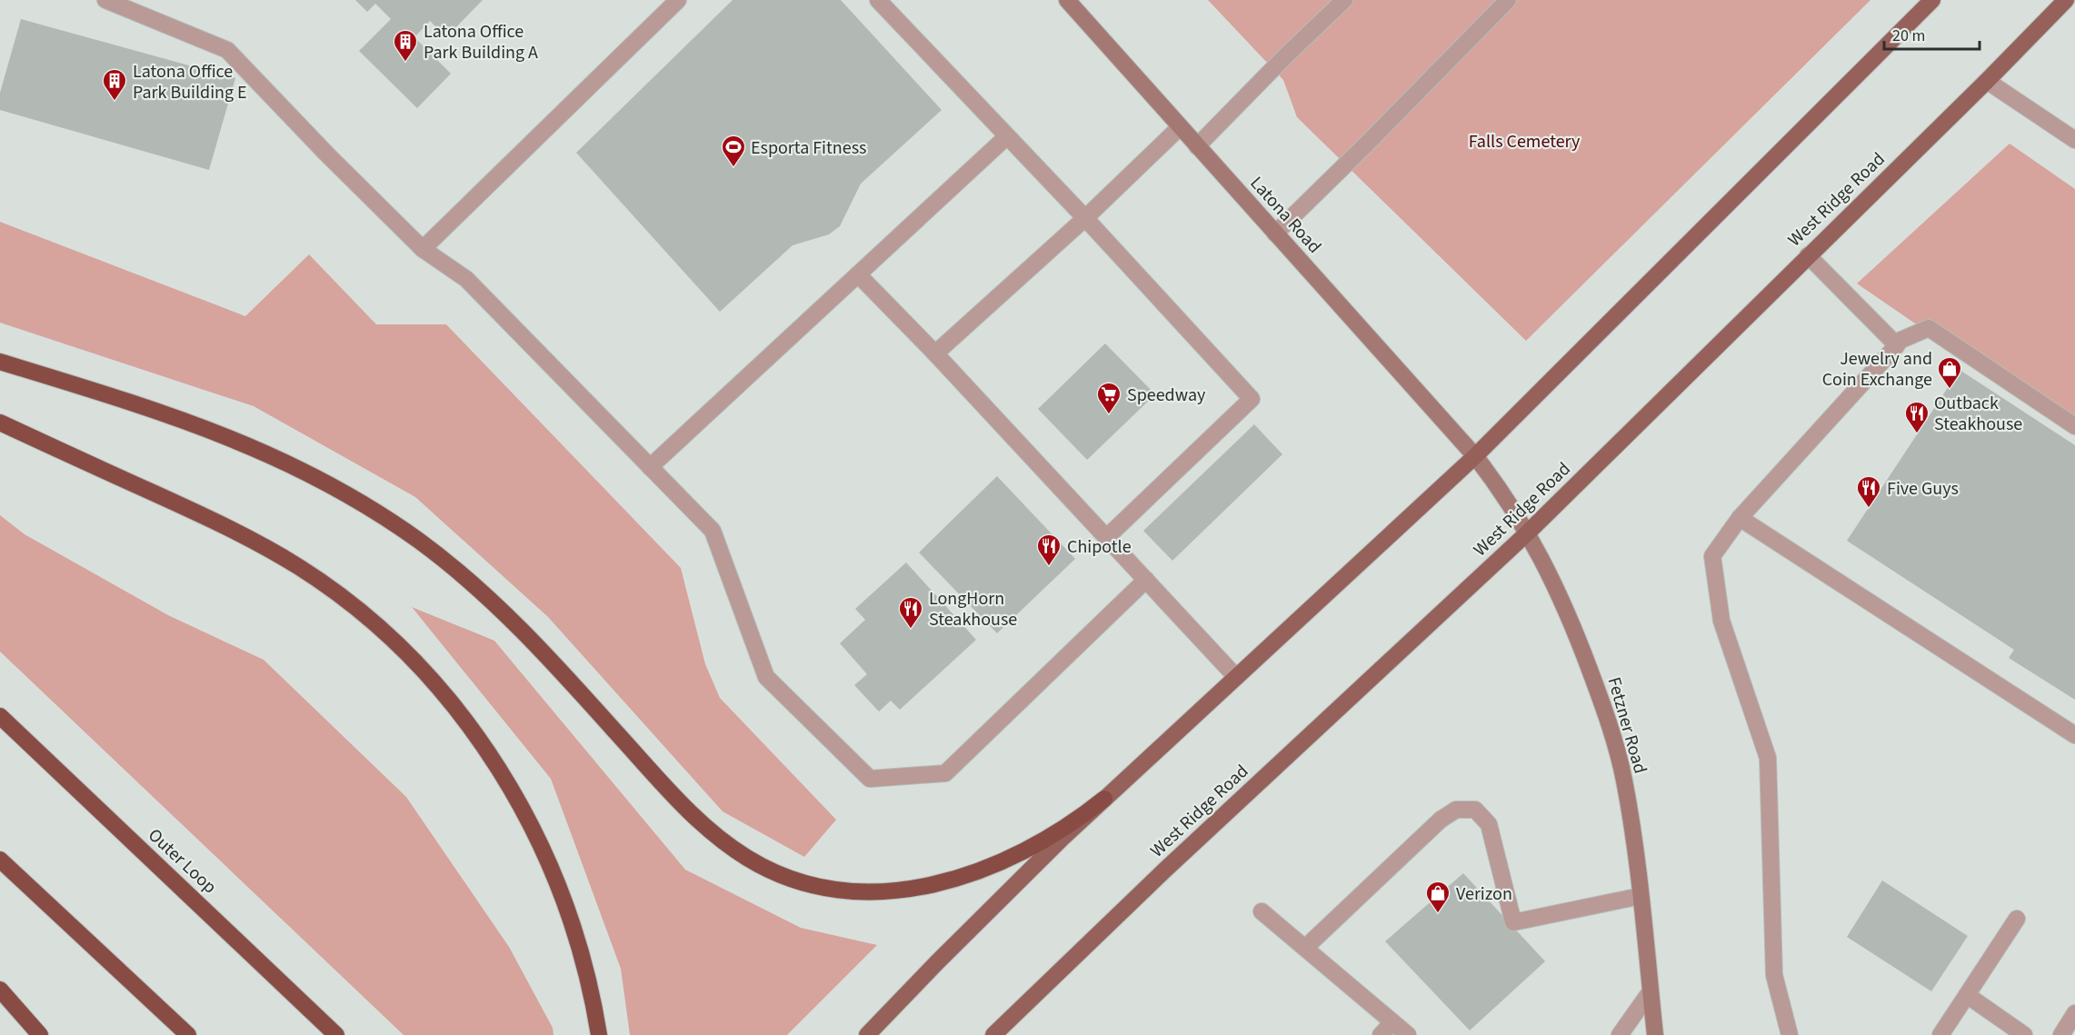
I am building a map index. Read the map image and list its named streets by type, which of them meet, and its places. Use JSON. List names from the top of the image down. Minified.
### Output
{"streets":{"highway":["Outer Loop"],"main road":["West Ridge Road"],"street":["Latona Road","Fetzner Road"]},"crossings":[["West Ridge Road","Fetzner Road"],["Latona Road","Fetzner Road"]],"parks":["Falls Cemetery"],"places":{"building":["Latona Office Park Building A","Latona Office Park Building E"],"sports":["Esporta Fitness"],"shop":["Jewelry and Coin Exchange","Verizon"],"supermarket":["Speedway"],"restaurant":["Outback Steakhouse","Five Guys","Chipotle","LongHorn Steakhouse"]},"scale_bar":"20 m"}
